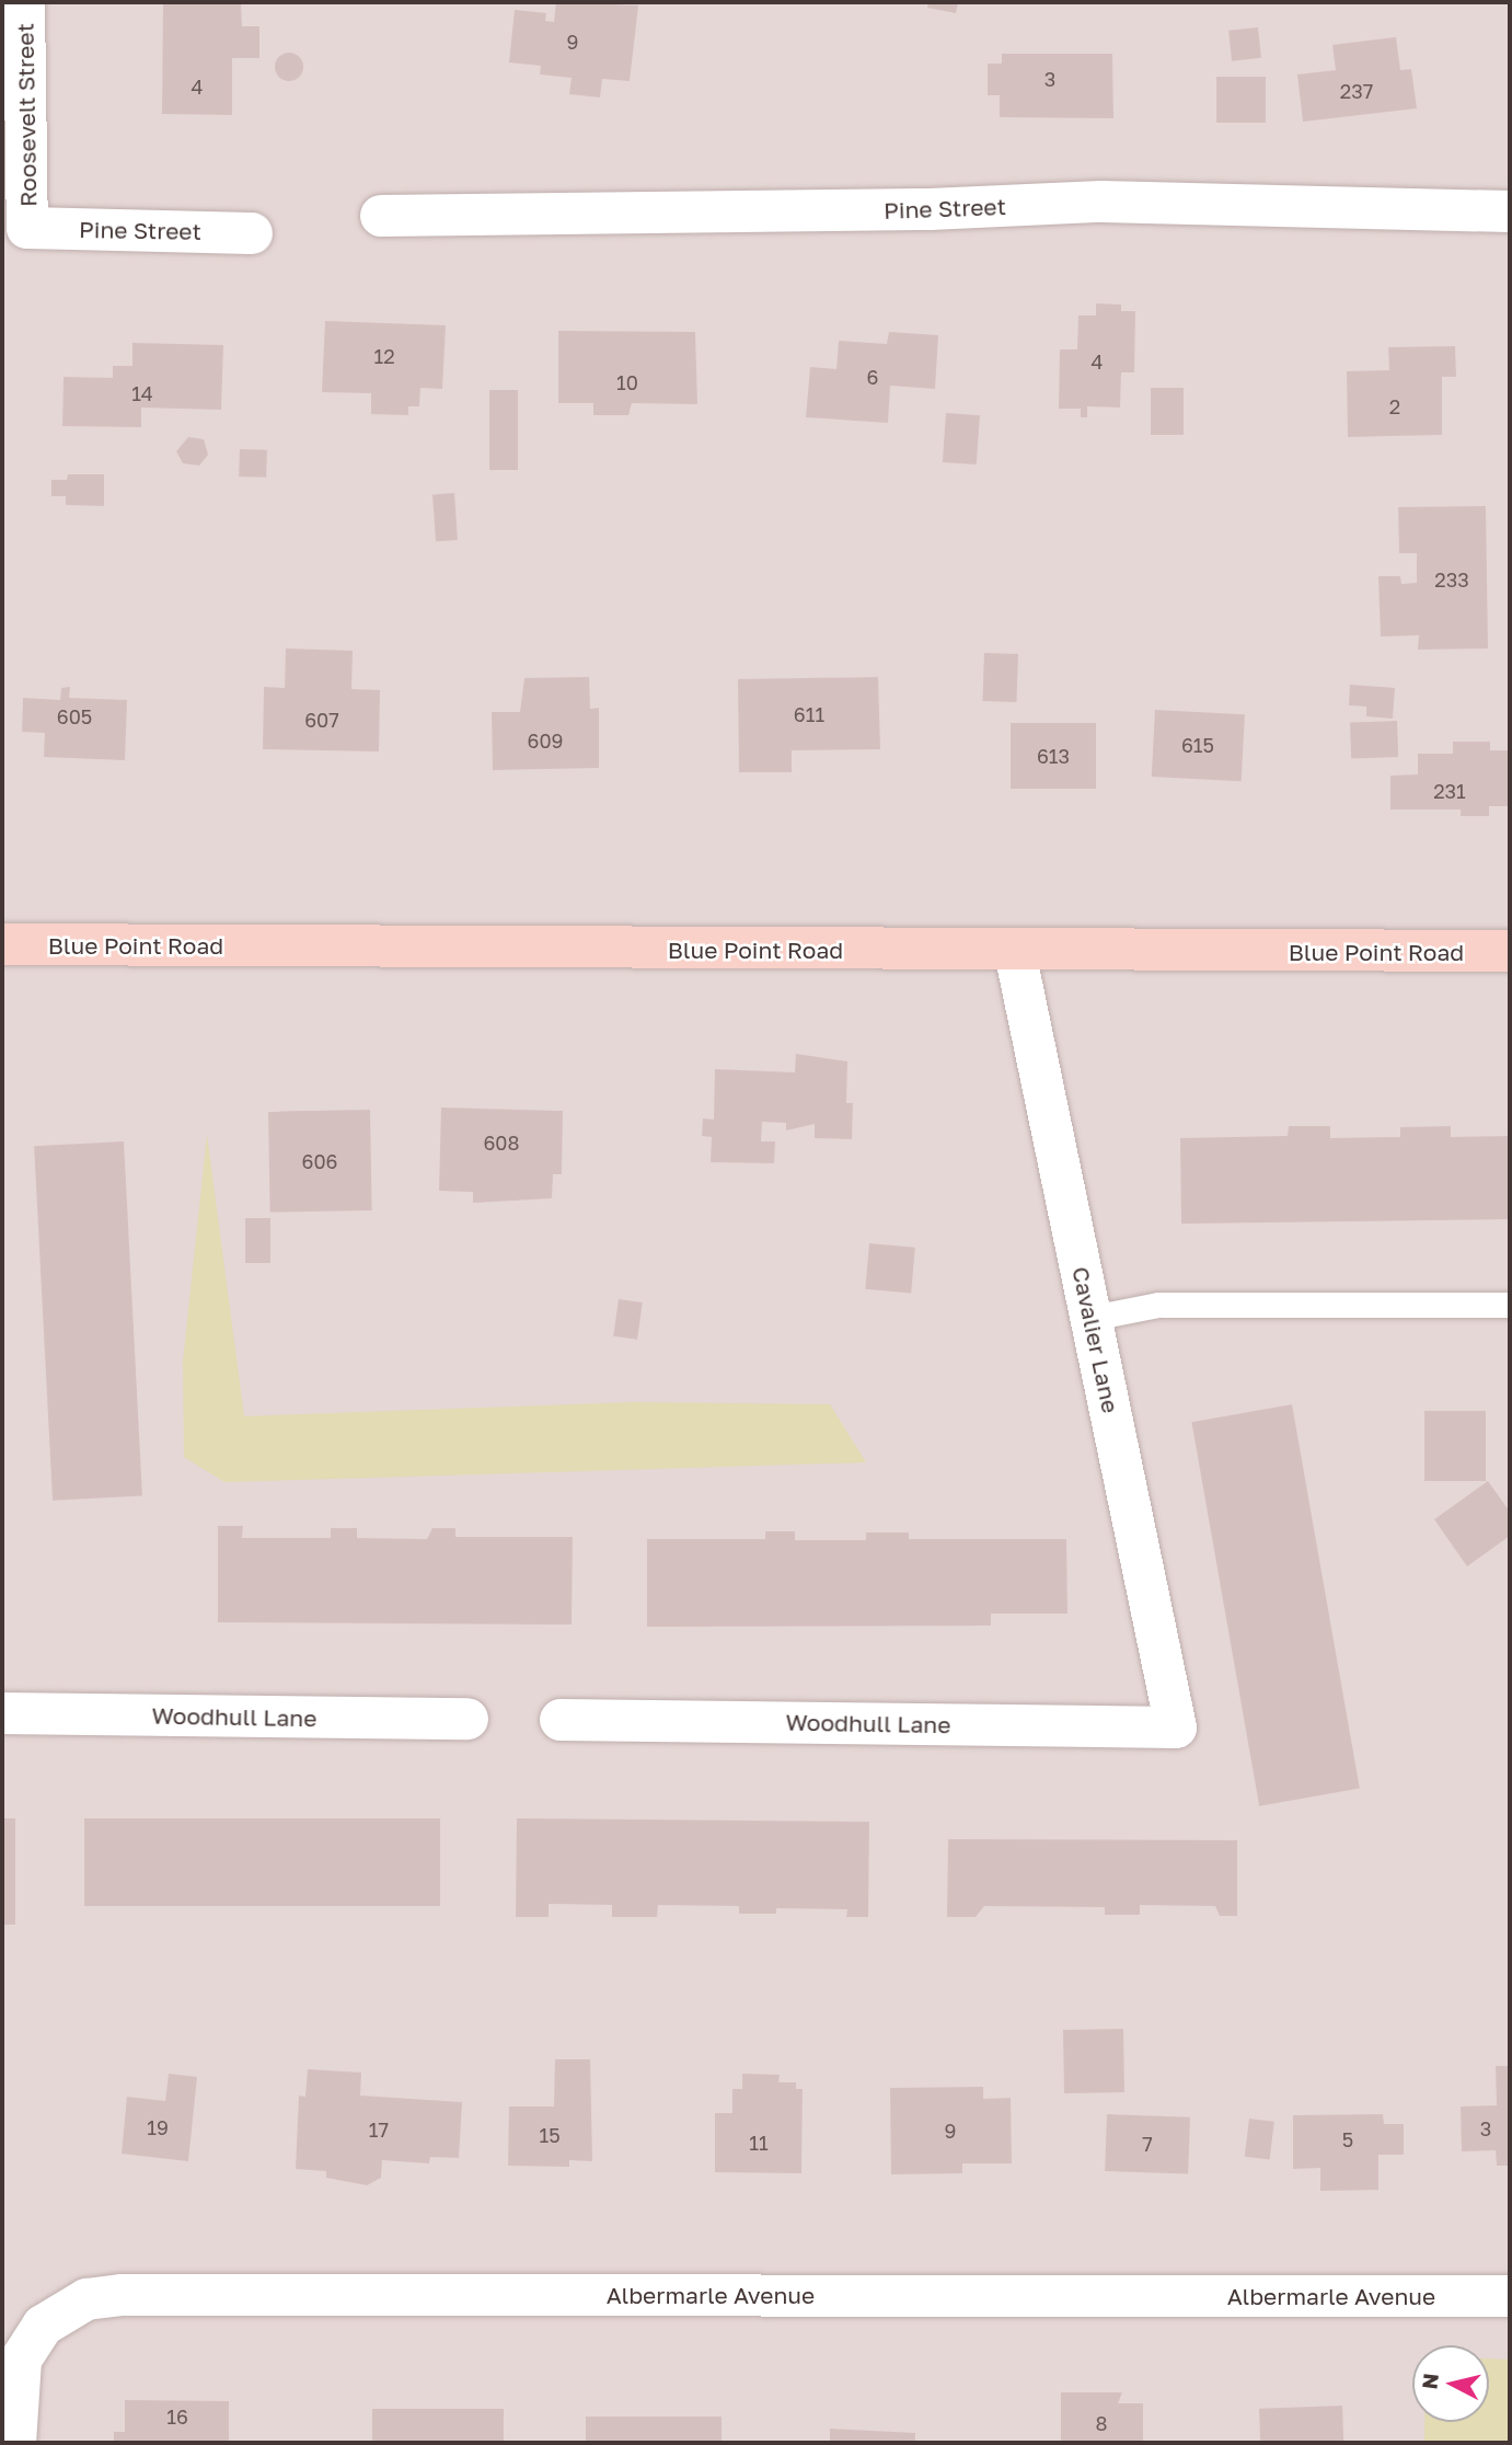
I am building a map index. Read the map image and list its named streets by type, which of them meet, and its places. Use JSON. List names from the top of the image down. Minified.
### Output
{"streets":{"street":["Roosevelt Street","Pine Street","Blue Point Road","Cavalier Lane","Woodhull Lane","Albermarle Avenue"]},"crossings":[["Roosevelt Street","Pine Street"],["Blue Point Road","Cavalier Lane"],["Cavalier Lane","Woodhull Lane"]],"house_numbers":["9","3","4","237","12","4","6","10","14","2","233","611","605","607","609","615","613","231","608","606","19","3","17","9","15","5","11","7","16","8"],"north":"left"}
